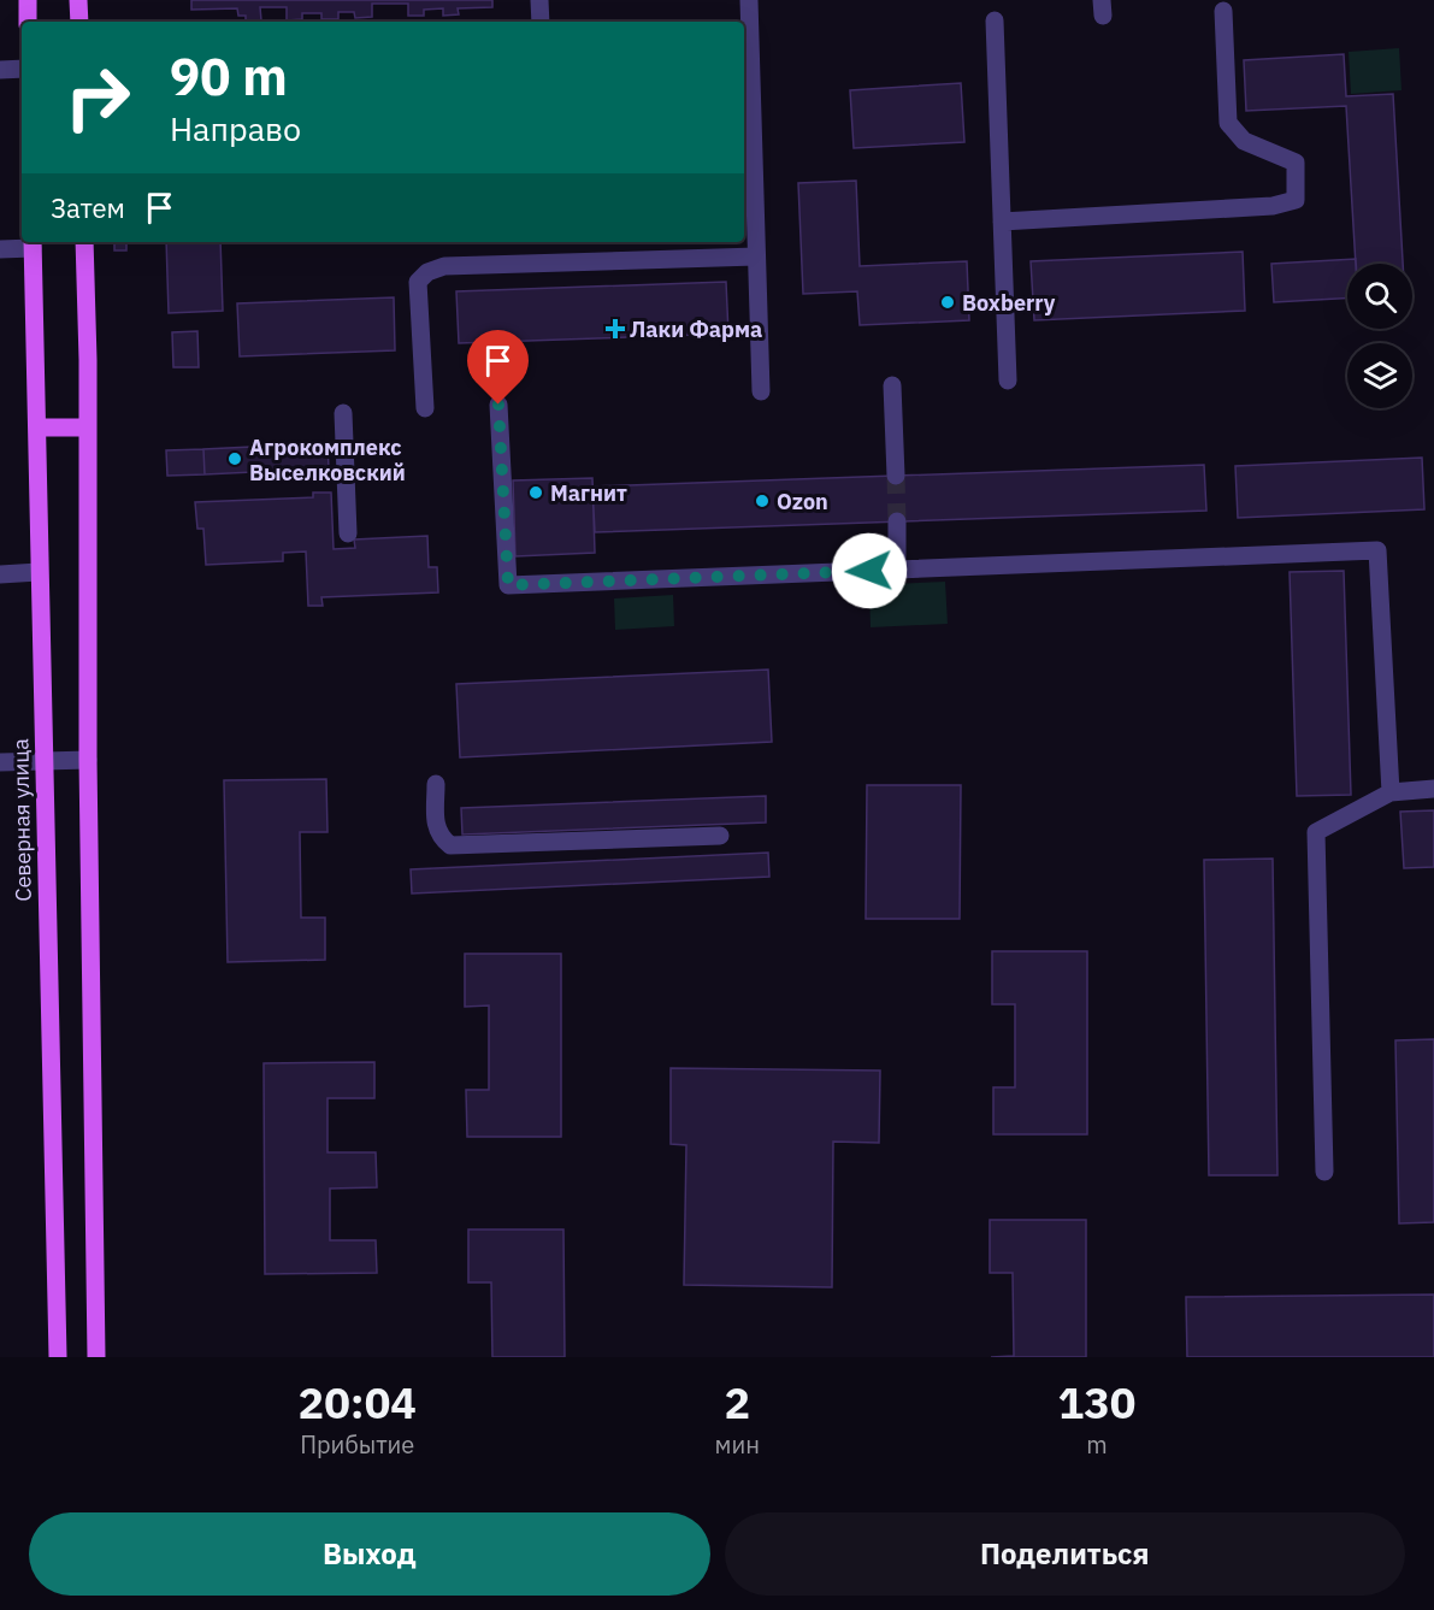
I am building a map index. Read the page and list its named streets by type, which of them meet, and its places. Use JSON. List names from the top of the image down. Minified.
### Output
{"streets":{"main road":["Северная улица"]},"places":{"other":["Boxberry","Агрокомплекс Выселковский","Магнит","Ozon"],"health":["Лаки Фарма"]},"page":{"turn":["90 m","Направо"],"then":"Затем","eta":["20:04","Прибытие","2","мин","130","m"],"buttons":["Выход","Поделиться"]}}
